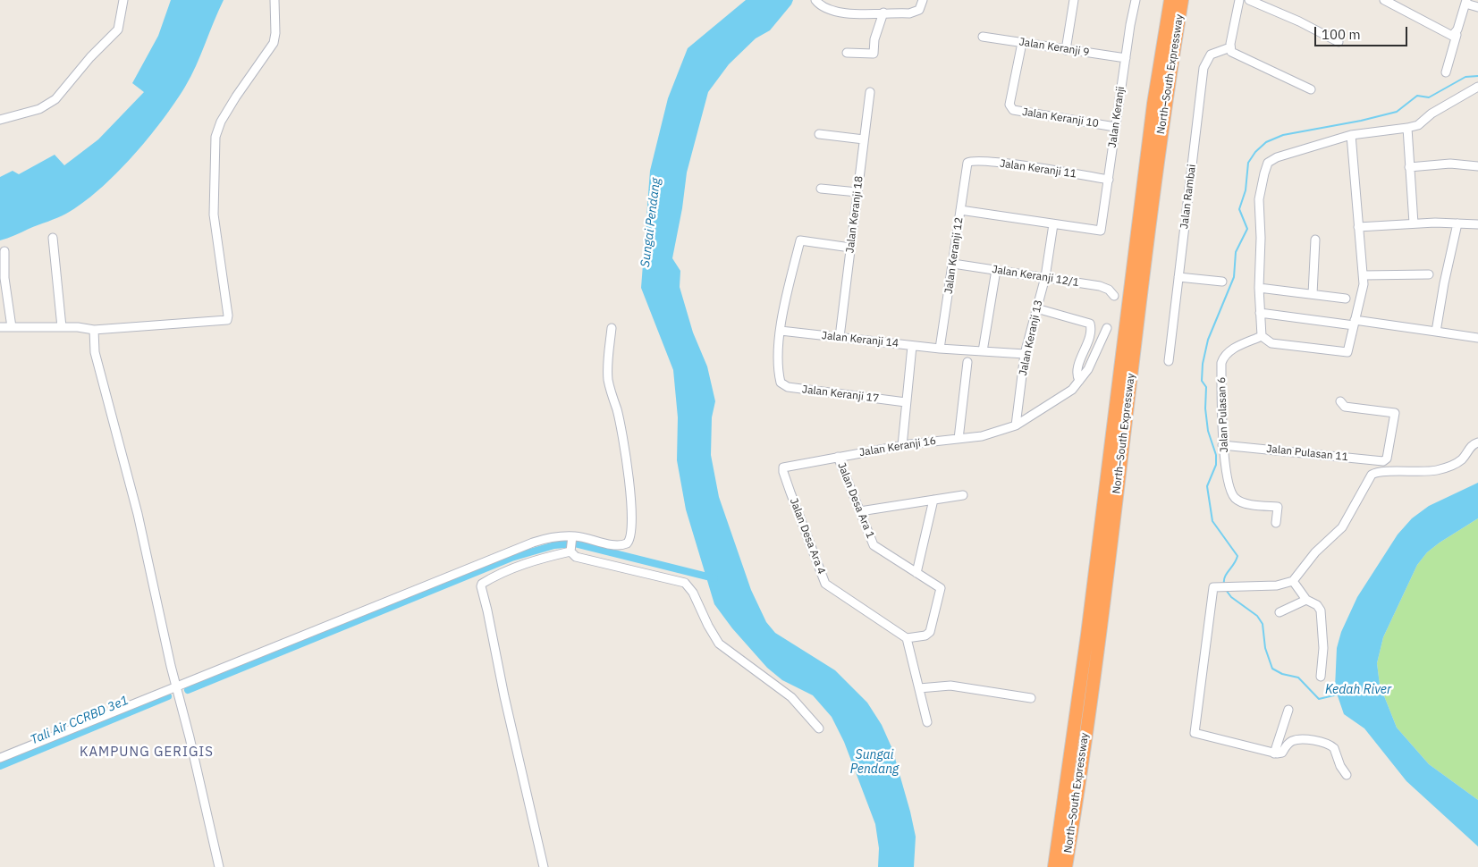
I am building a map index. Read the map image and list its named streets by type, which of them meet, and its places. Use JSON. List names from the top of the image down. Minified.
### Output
{"streets":{"highway":["North–South Expressway"],"street":["Jalan Keranji 9","Jalan Keranji","Jalan Keranji 10","Jalan Keranji 11","Jalan Rambai","Jalan Keranji 18","Jalan Keranji 12","Jalan Keranji 12/1","Jalan Keranji 13","Jalan Keranji 14","Jalan Keranji 17","Jalan Pulasan 6","Jalan Keranji 16","Jalan Pulasan 11","Jalan Desa Ara 1","Jalan Desa Ara 4"]},"crossings":[["Jalan Keranji 9","Jalan Keranji"],["Jalan Keranji 9","Jalan Keranji 10"],["Jalan Keranji","Jalan Keranji 10"],["Jalan Keranji","Jalan Keranji 11"],["Jalan Keranji","Jalan Keranji 13"],["Jalan Keranji 11","Jalan Keranji 12"],["Jalan Keranji 18","Jalan Keranji 14"],["Jalan Keranji 12","Jalan Keranji 12/1"],["Jalan Keranji 12","Jalan Keranji 14"],["Jalan Keranji 12/1","Jalan Keranji 13"],["Jalan Keranji 13","Jalan Keranji 14"],["Jalan Keranji 13","Jalan Keranji 16"],["Jalan Keranji 14","Jalan Keranji 17"],["Jalan Pulasan 6","Jalan Pulasan 11"],["Jalan Keranji 16","Jalan Desa Ara 1"],["Jalan Keranji 16","Jalan Desa Ara 4"],["Jalan Desa Ara 1","Jalan Desa Ara 4"]],"districts":["KAMPUNG GERIGIS"],"water":["Sungai Pendang","Kedah River","Tali Air CCRBD 3e1"],"scale_bar":"100 m"}
